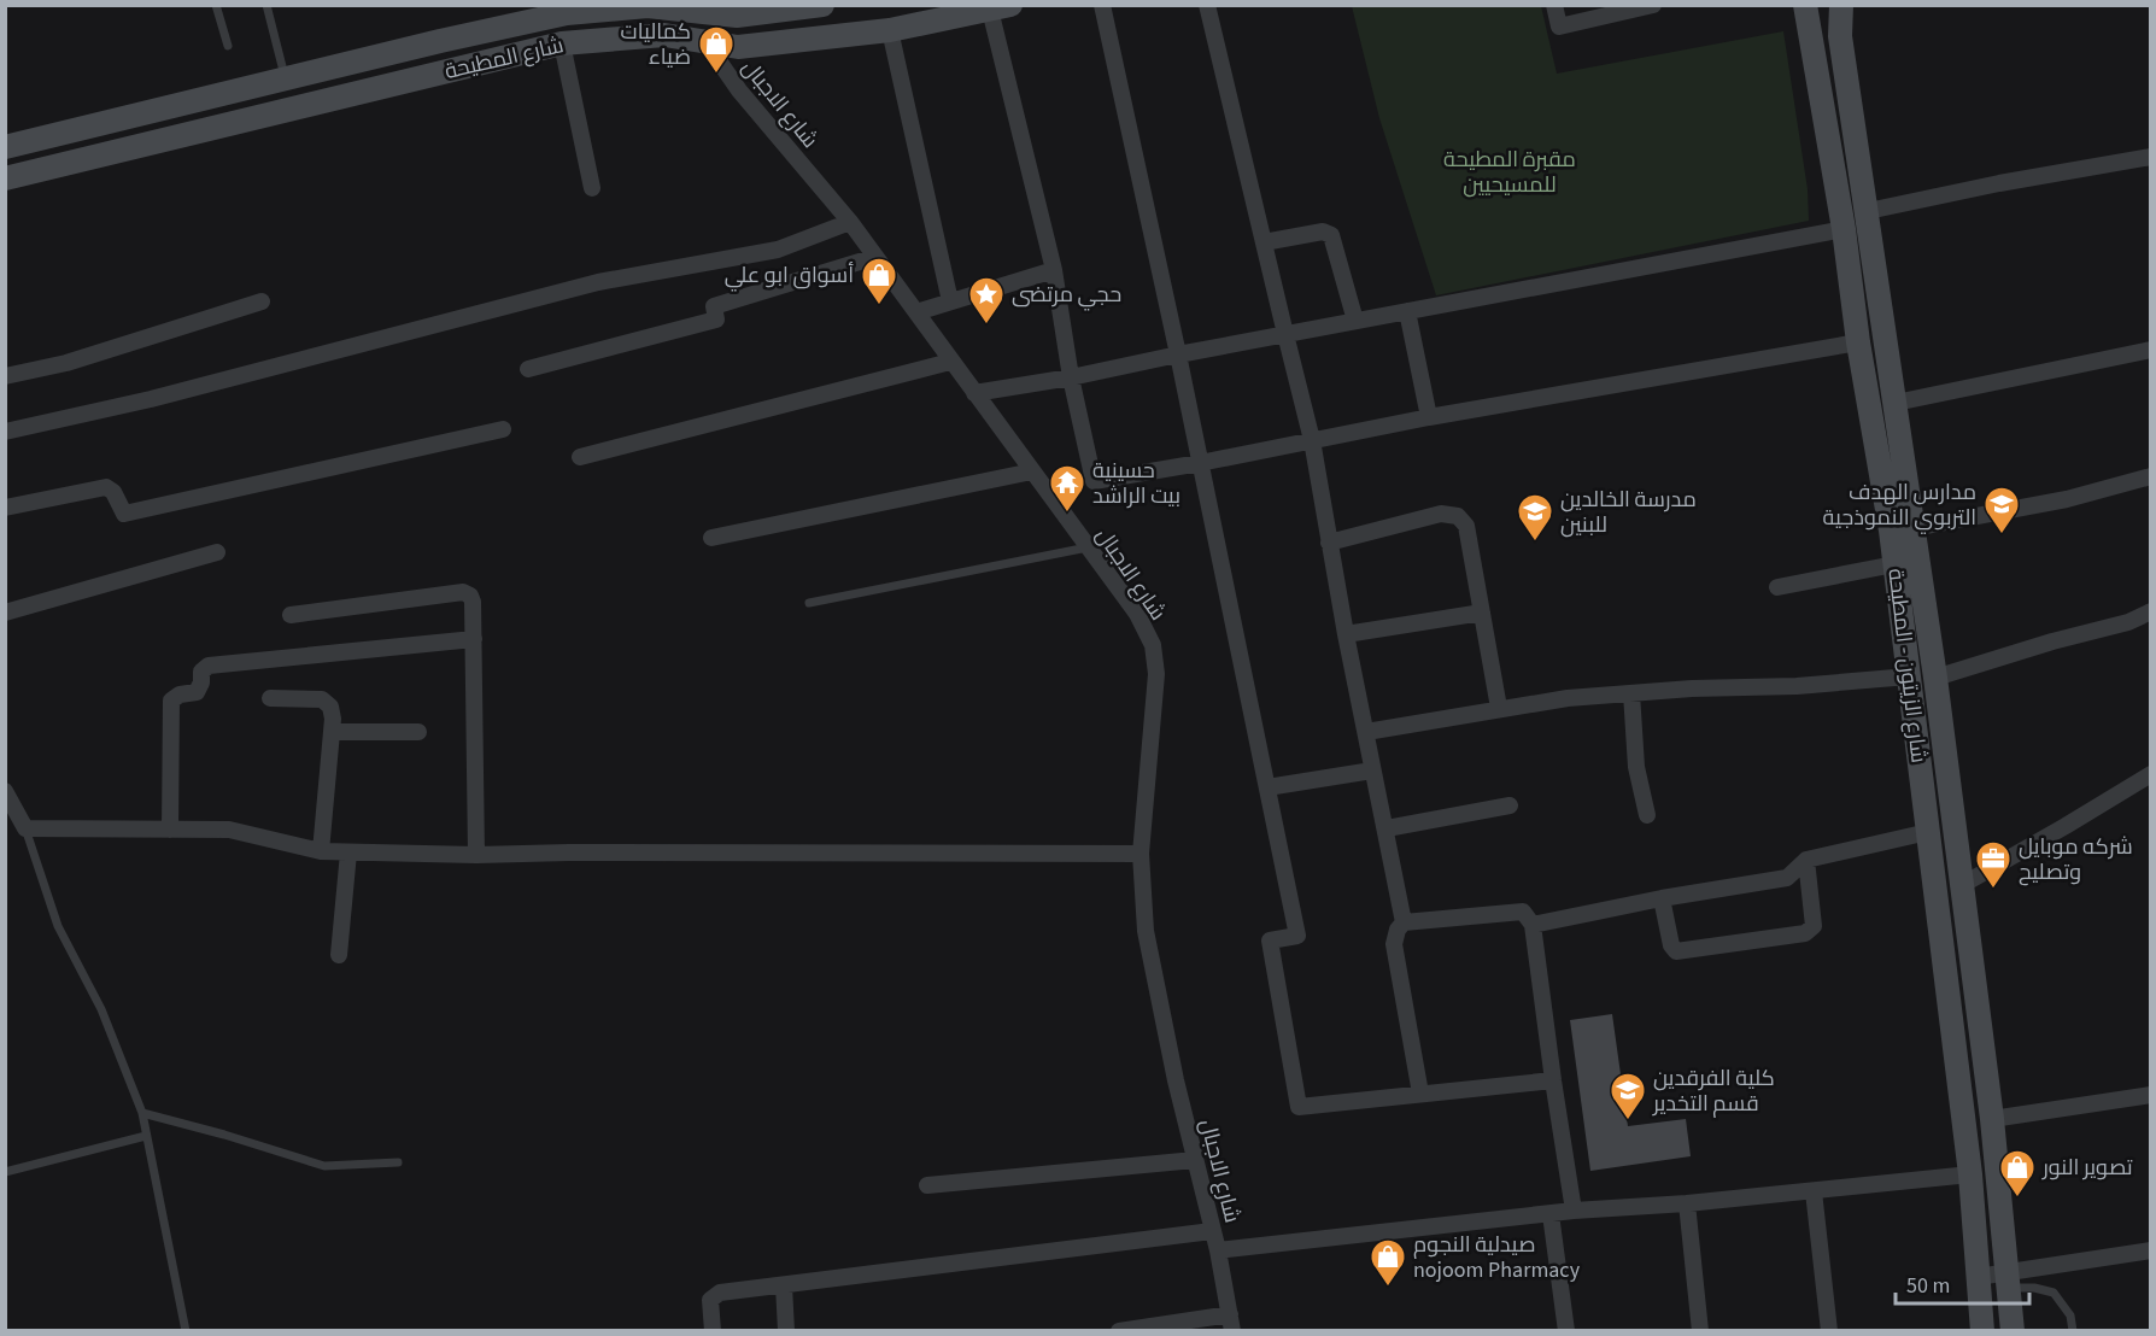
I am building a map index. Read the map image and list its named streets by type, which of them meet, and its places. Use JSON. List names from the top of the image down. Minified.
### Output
{"streets":{"main road":["شارع المطيحة","شارع الزيتون - المطيحة"],"street":["شارع الاجبال"]},"crossings":[["شارع المطيحة","شارع الاجبال"]],"parks":["مقبرة المطيحة للمسيحيين"],"places":{"shop":["كماليات ضياء","أسواق ابو علي","تصوير النور","صيدلية النجوم nojoom Pharmacy"],"place":["حجي مرتضى"],"temple":["حسينية بيت الراشد"],"school or university":["مدارس الهدف التربوي النموذجية","مدرسة الخالدين للبنين","كلية الفرقدين قسم التخدير"],"office":["شركه موبايل وتصليح"]},"scale_bar":"50 m"}
